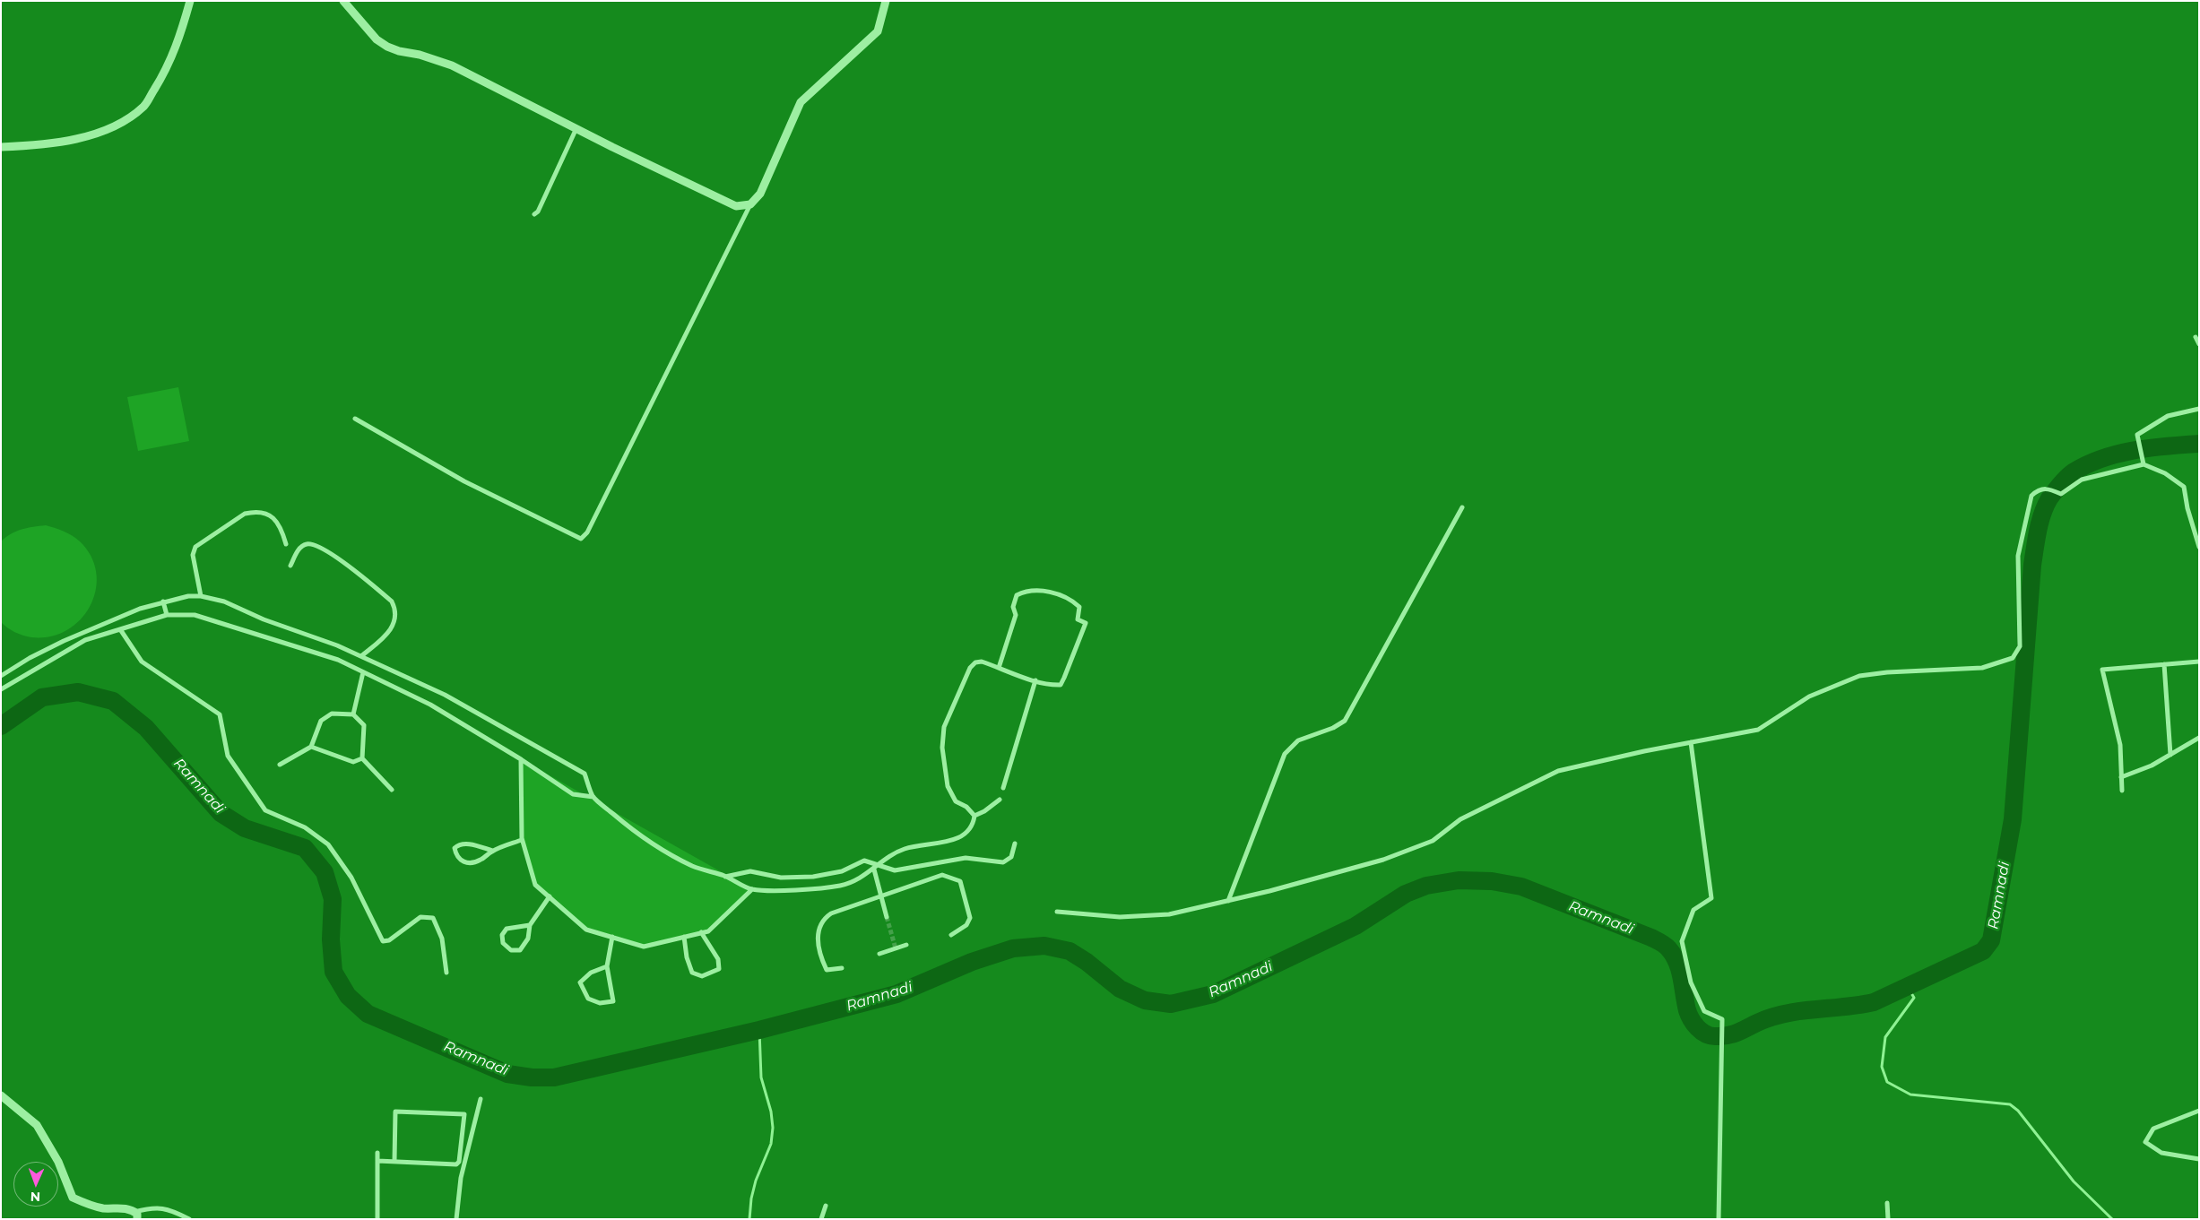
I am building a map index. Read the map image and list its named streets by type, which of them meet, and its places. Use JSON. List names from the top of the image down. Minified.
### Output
{"water":["Ramnadi"],"north":"bottom"}
